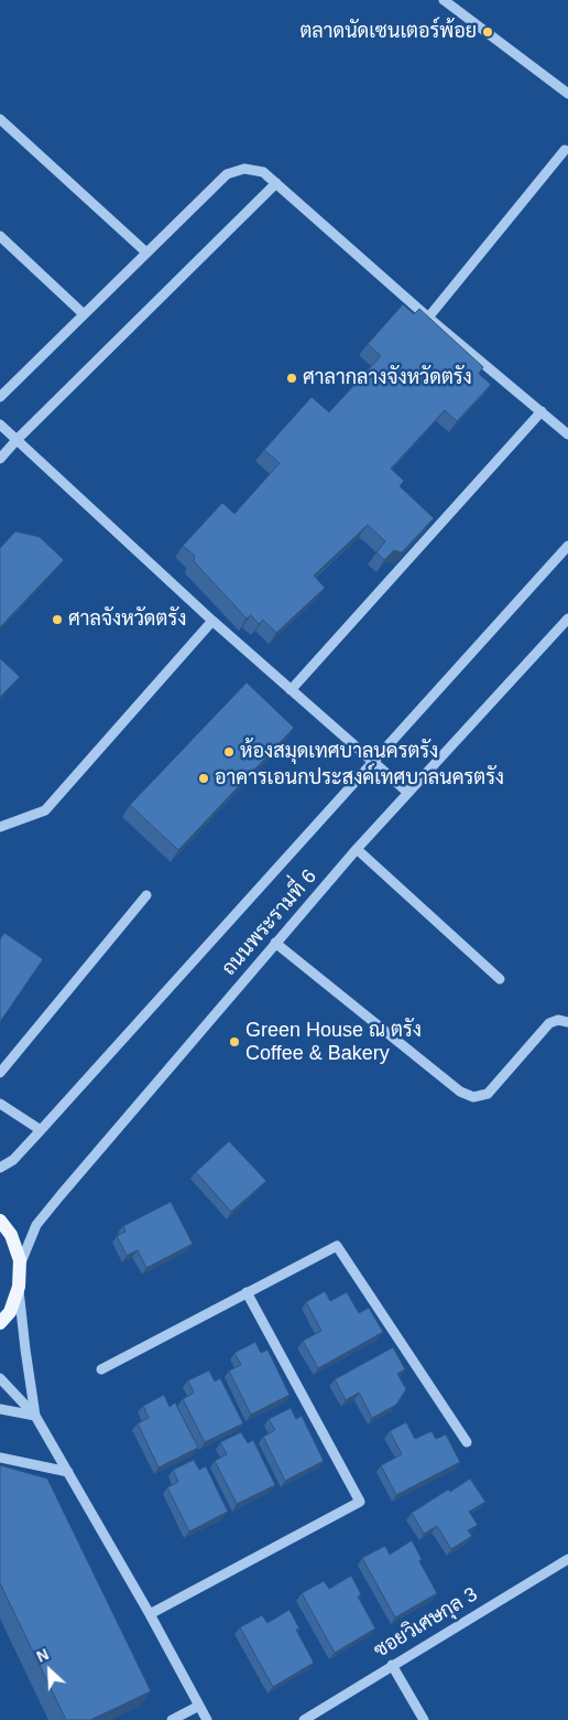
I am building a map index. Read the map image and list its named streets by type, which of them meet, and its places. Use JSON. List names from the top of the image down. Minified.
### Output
{"streets":{"street":["ถนนพระรามที่ 6","ซอยวิเศษกุล 3"]},"places":["ตลาดนัดเซนเตอร์พ้อย","ศาลากลางจังหวัดตรัง","ศาลจังหวัดตรัง","ห้องสมุดเทศบาลนครตรัง","อาคารเอนกประสงค์เทศบาลนครตรัง","Green House ณ ตรัง Coffee & Bakery"],"north":"top left"}
